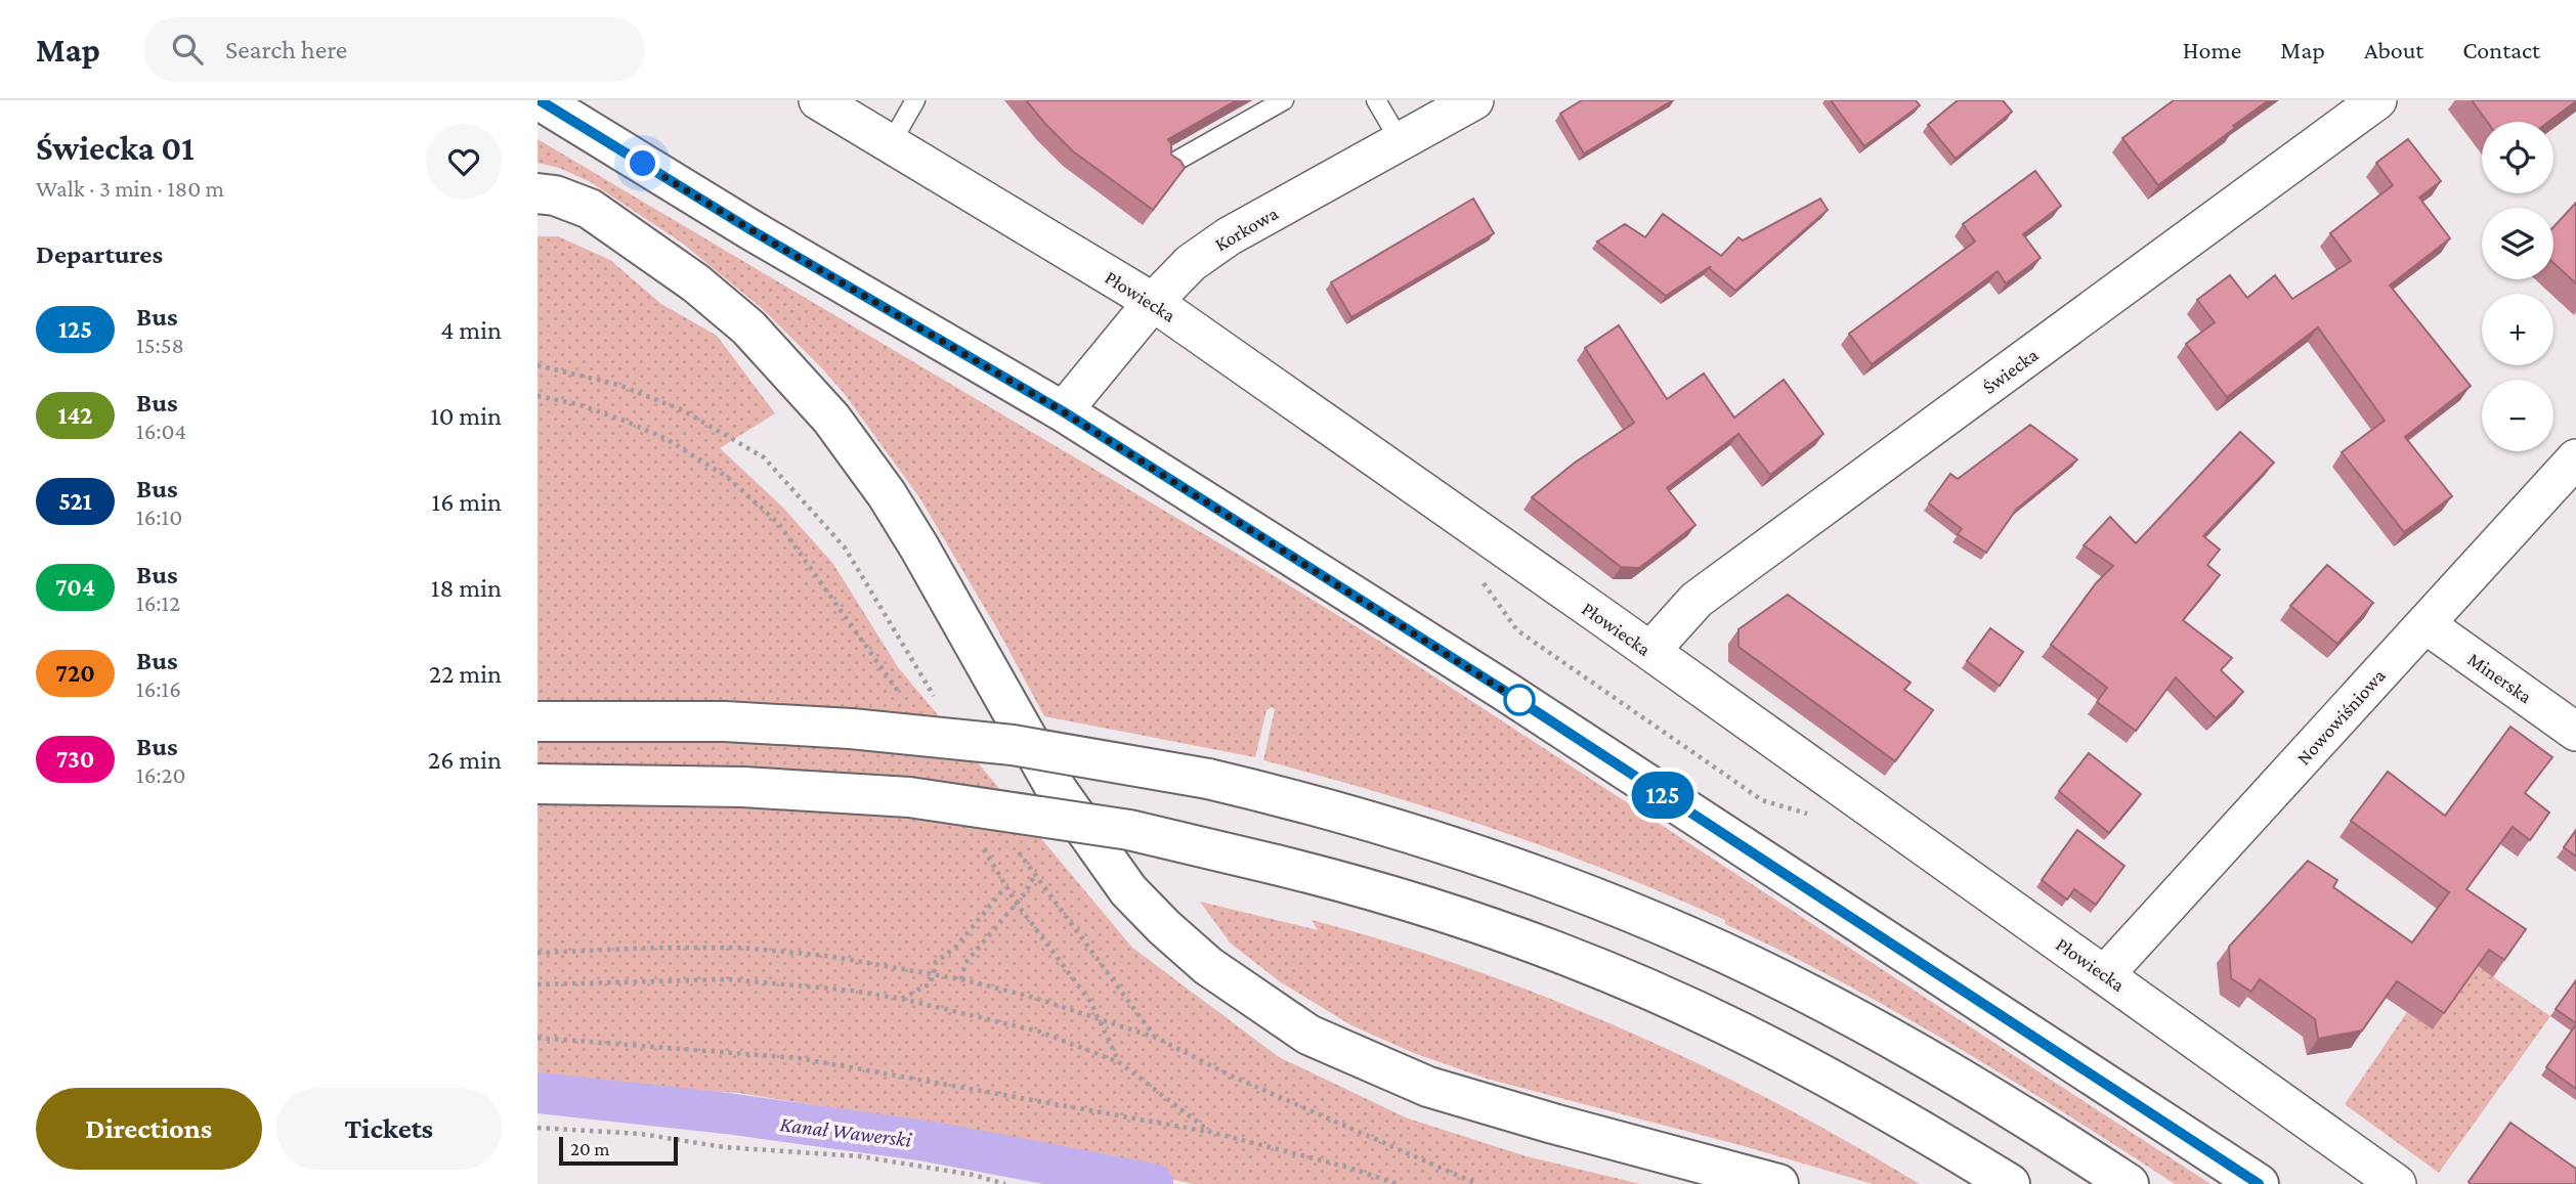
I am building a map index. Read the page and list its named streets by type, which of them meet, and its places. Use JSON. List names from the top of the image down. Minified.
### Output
{"streets":{"street":["Korkowa","Płowiecka","Świecka","Minerska","Nowowiśniowa"]},"crossings":[["Korkowa","Płowiecka"],["Płowiecka","Świecka"],["Płowiecka","Nowowiśniowa"],["Minerska","Nowowiśniowa"]],"water":["Kanał Wawerski"],"lines":["bus line 125"],"scale_bar":"20 m","page":{"header":"Map","search":"Search here","nav":["Home","Map","About","Contact"],"heading":[["Świecka 01","Walk · 3 min · 180 m"],"Departures"],"on_map":"125","map_buttons":["+","−"],"list":[{"mark":"125","name":"Bus","note":"15:58","value":"4 min"},{"mark":"142","name":"Bus","note":"16:04","value":"10 min"},{"mark":"521","name":"Bus","note":"16:10","value":"16 min"},{"mark":"704","name":"Bus","note":"16:12","value":"18 min"},{"mark":"720","name":"Bus","note":"16:16","value":"22 min"},{"mark":"730","name":"Bus","note":"16:20","value":"26 min"}],"buttons":["Directions","Tickets"],"scale":"20 m"}}
